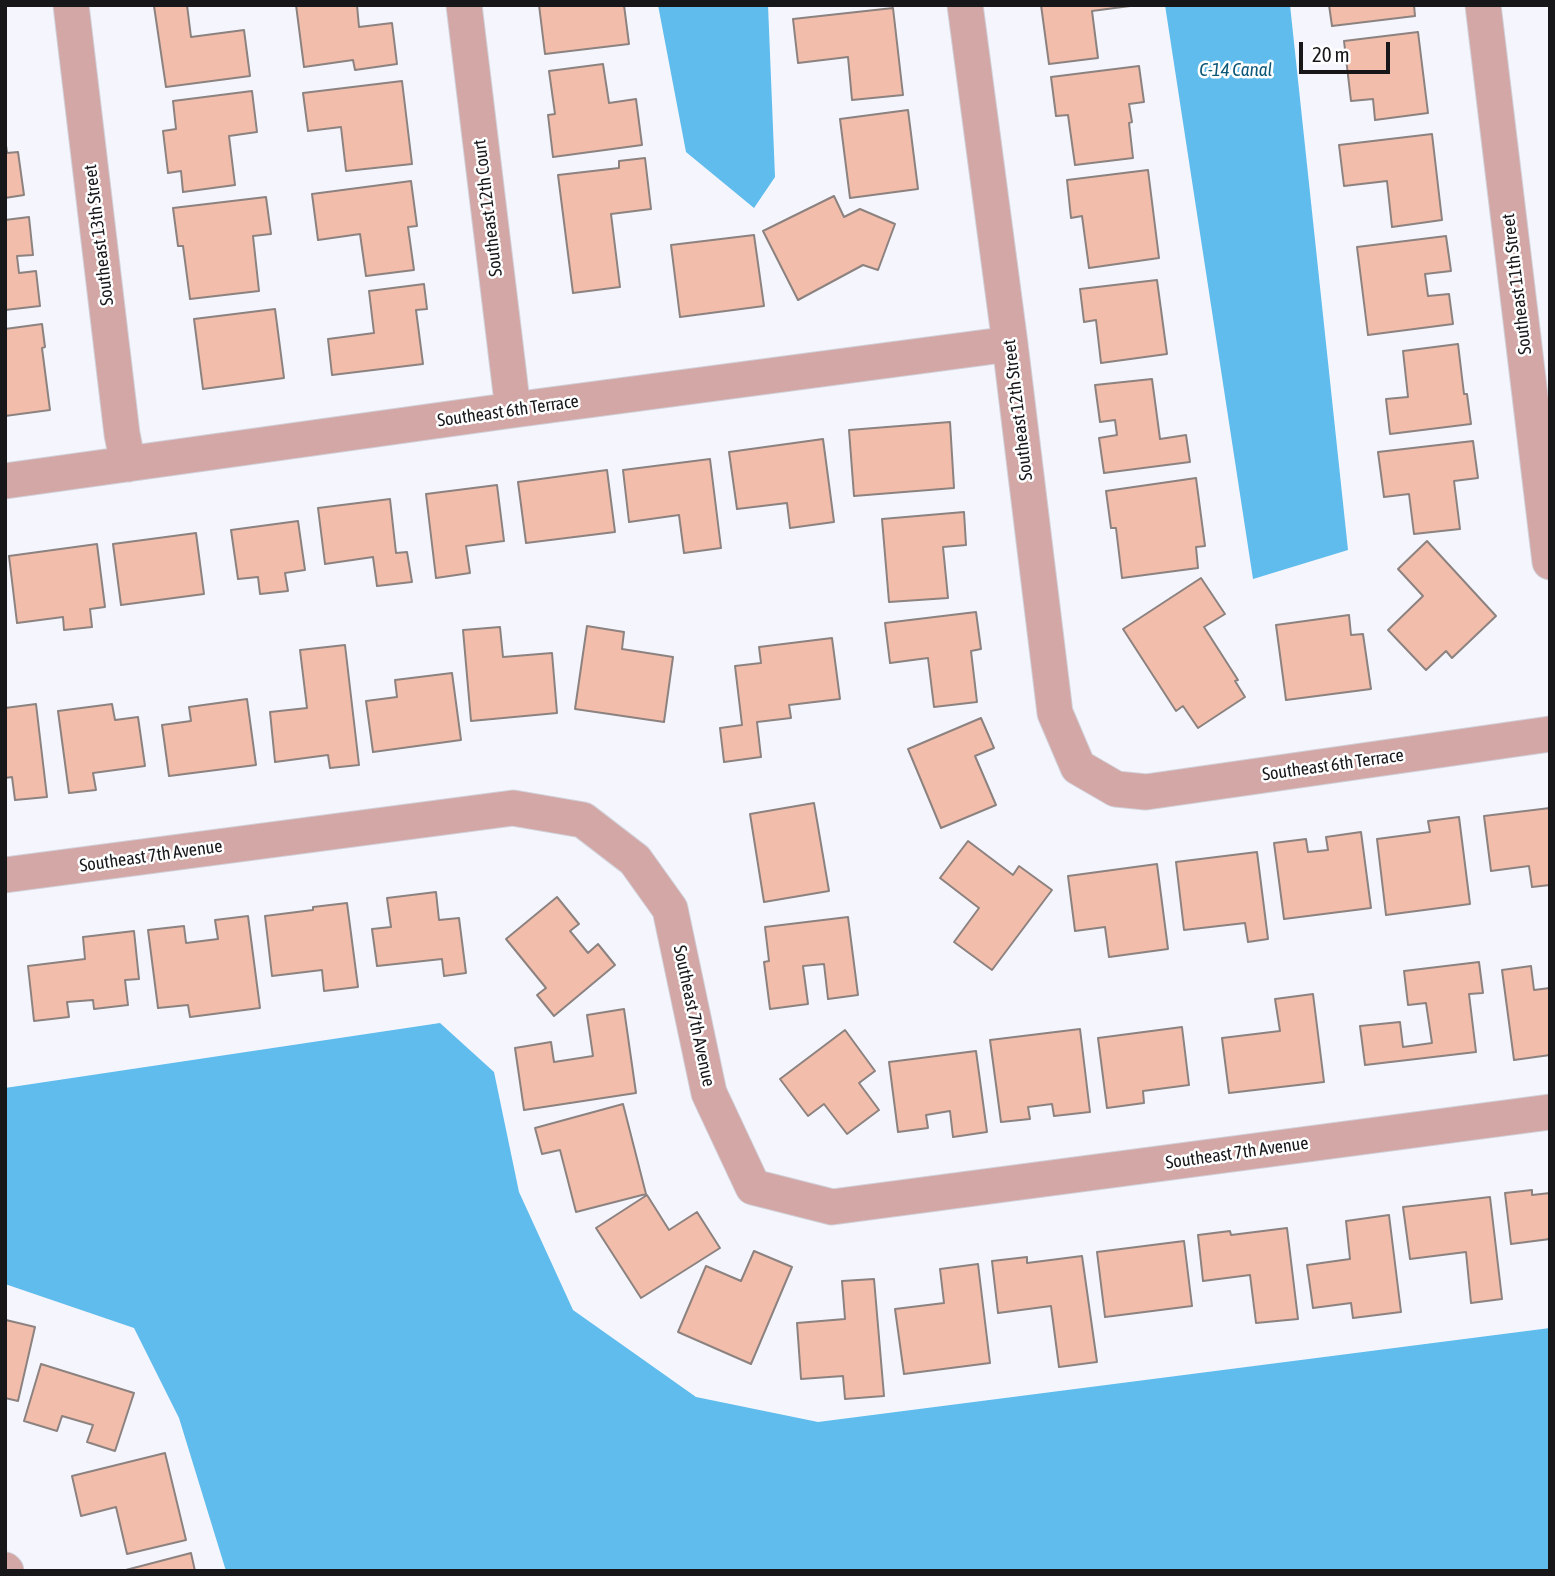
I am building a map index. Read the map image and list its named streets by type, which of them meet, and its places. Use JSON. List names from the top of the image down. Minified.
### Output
{"streets":{"street":["Southeast 12th Court","Southeast 13th Street","Southeast 11th Street","Southeast 12th Street","Southeast 6th Terrace","Southeast 7th Avenue"]},"crossings":[["Southeast 12th Court","Southeast 6th Terrace"],["Southeast 13th Street","Southeast 6th Terrace"],["Southeast 12th Street","Southeast 6th Terrace"]],"water":["C-14 Canal"],"scale_bar":"20 m"}
